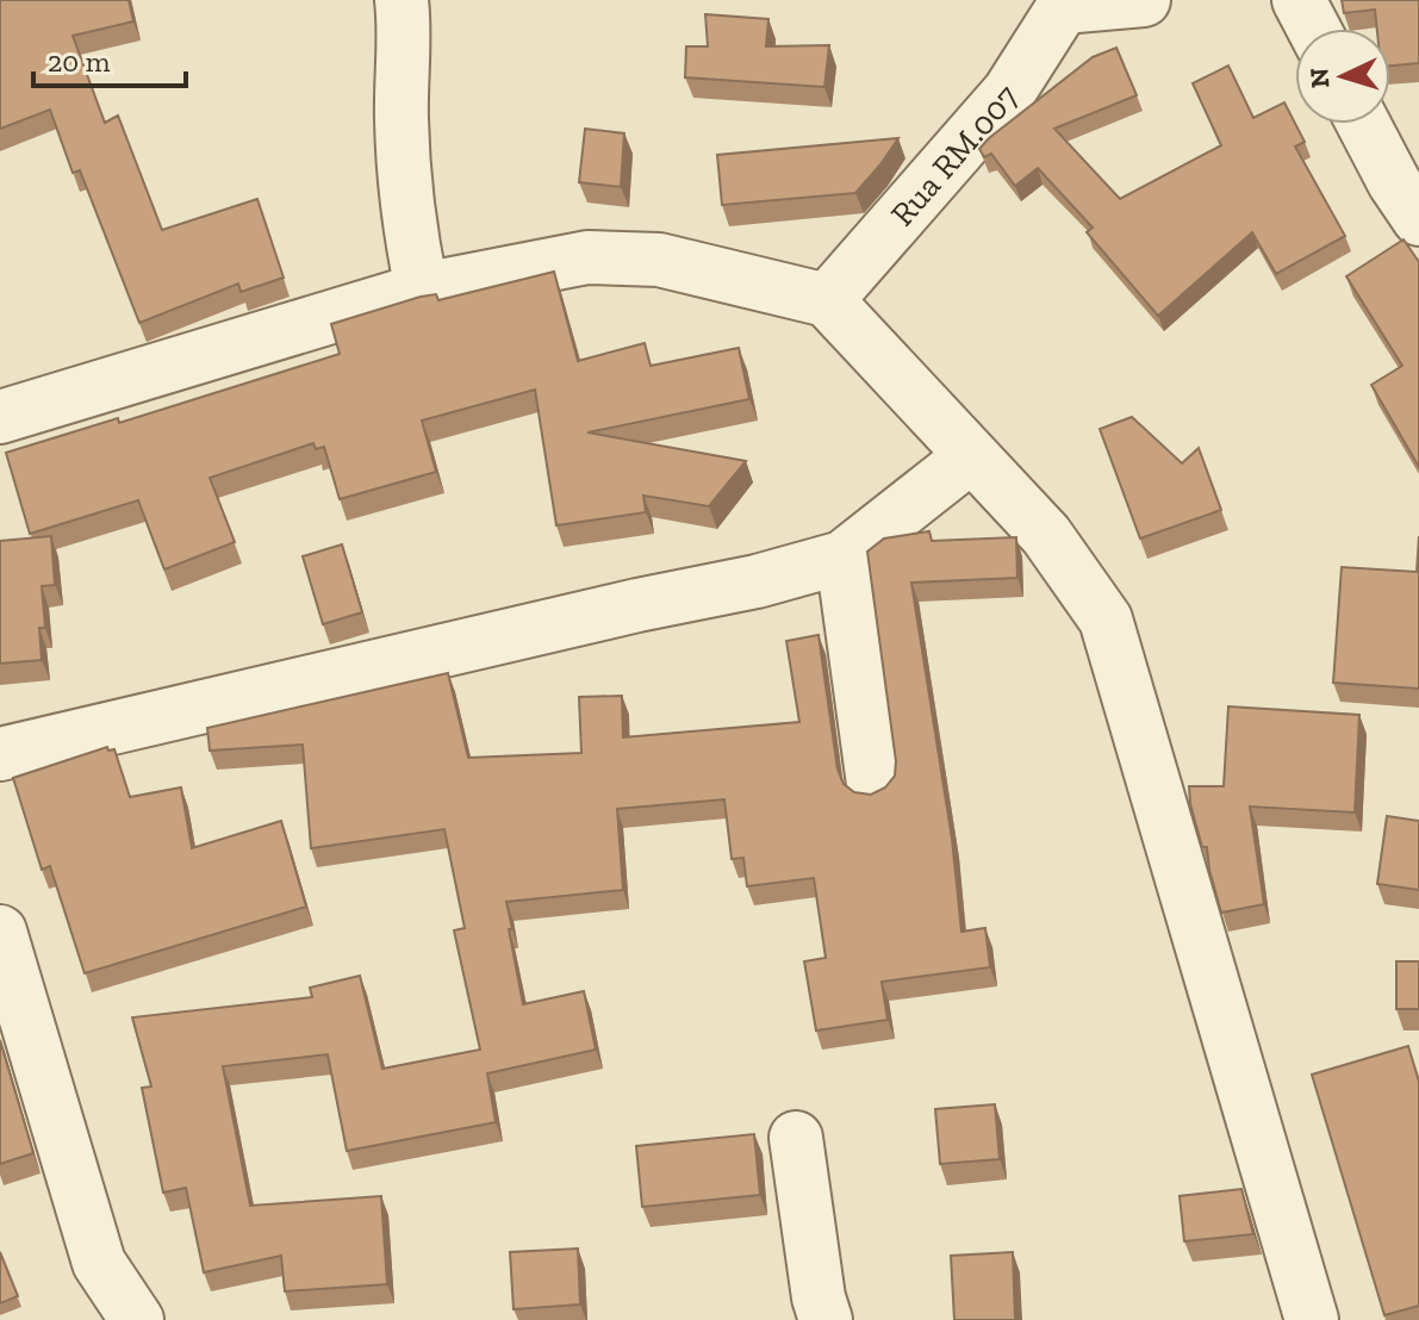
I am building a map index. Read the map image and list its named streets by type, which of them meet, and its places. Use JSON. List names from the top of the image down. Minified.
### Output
{"streets":{"street":["Rua RM.007"]},"scale_bar":"20 m","north":"left"}
